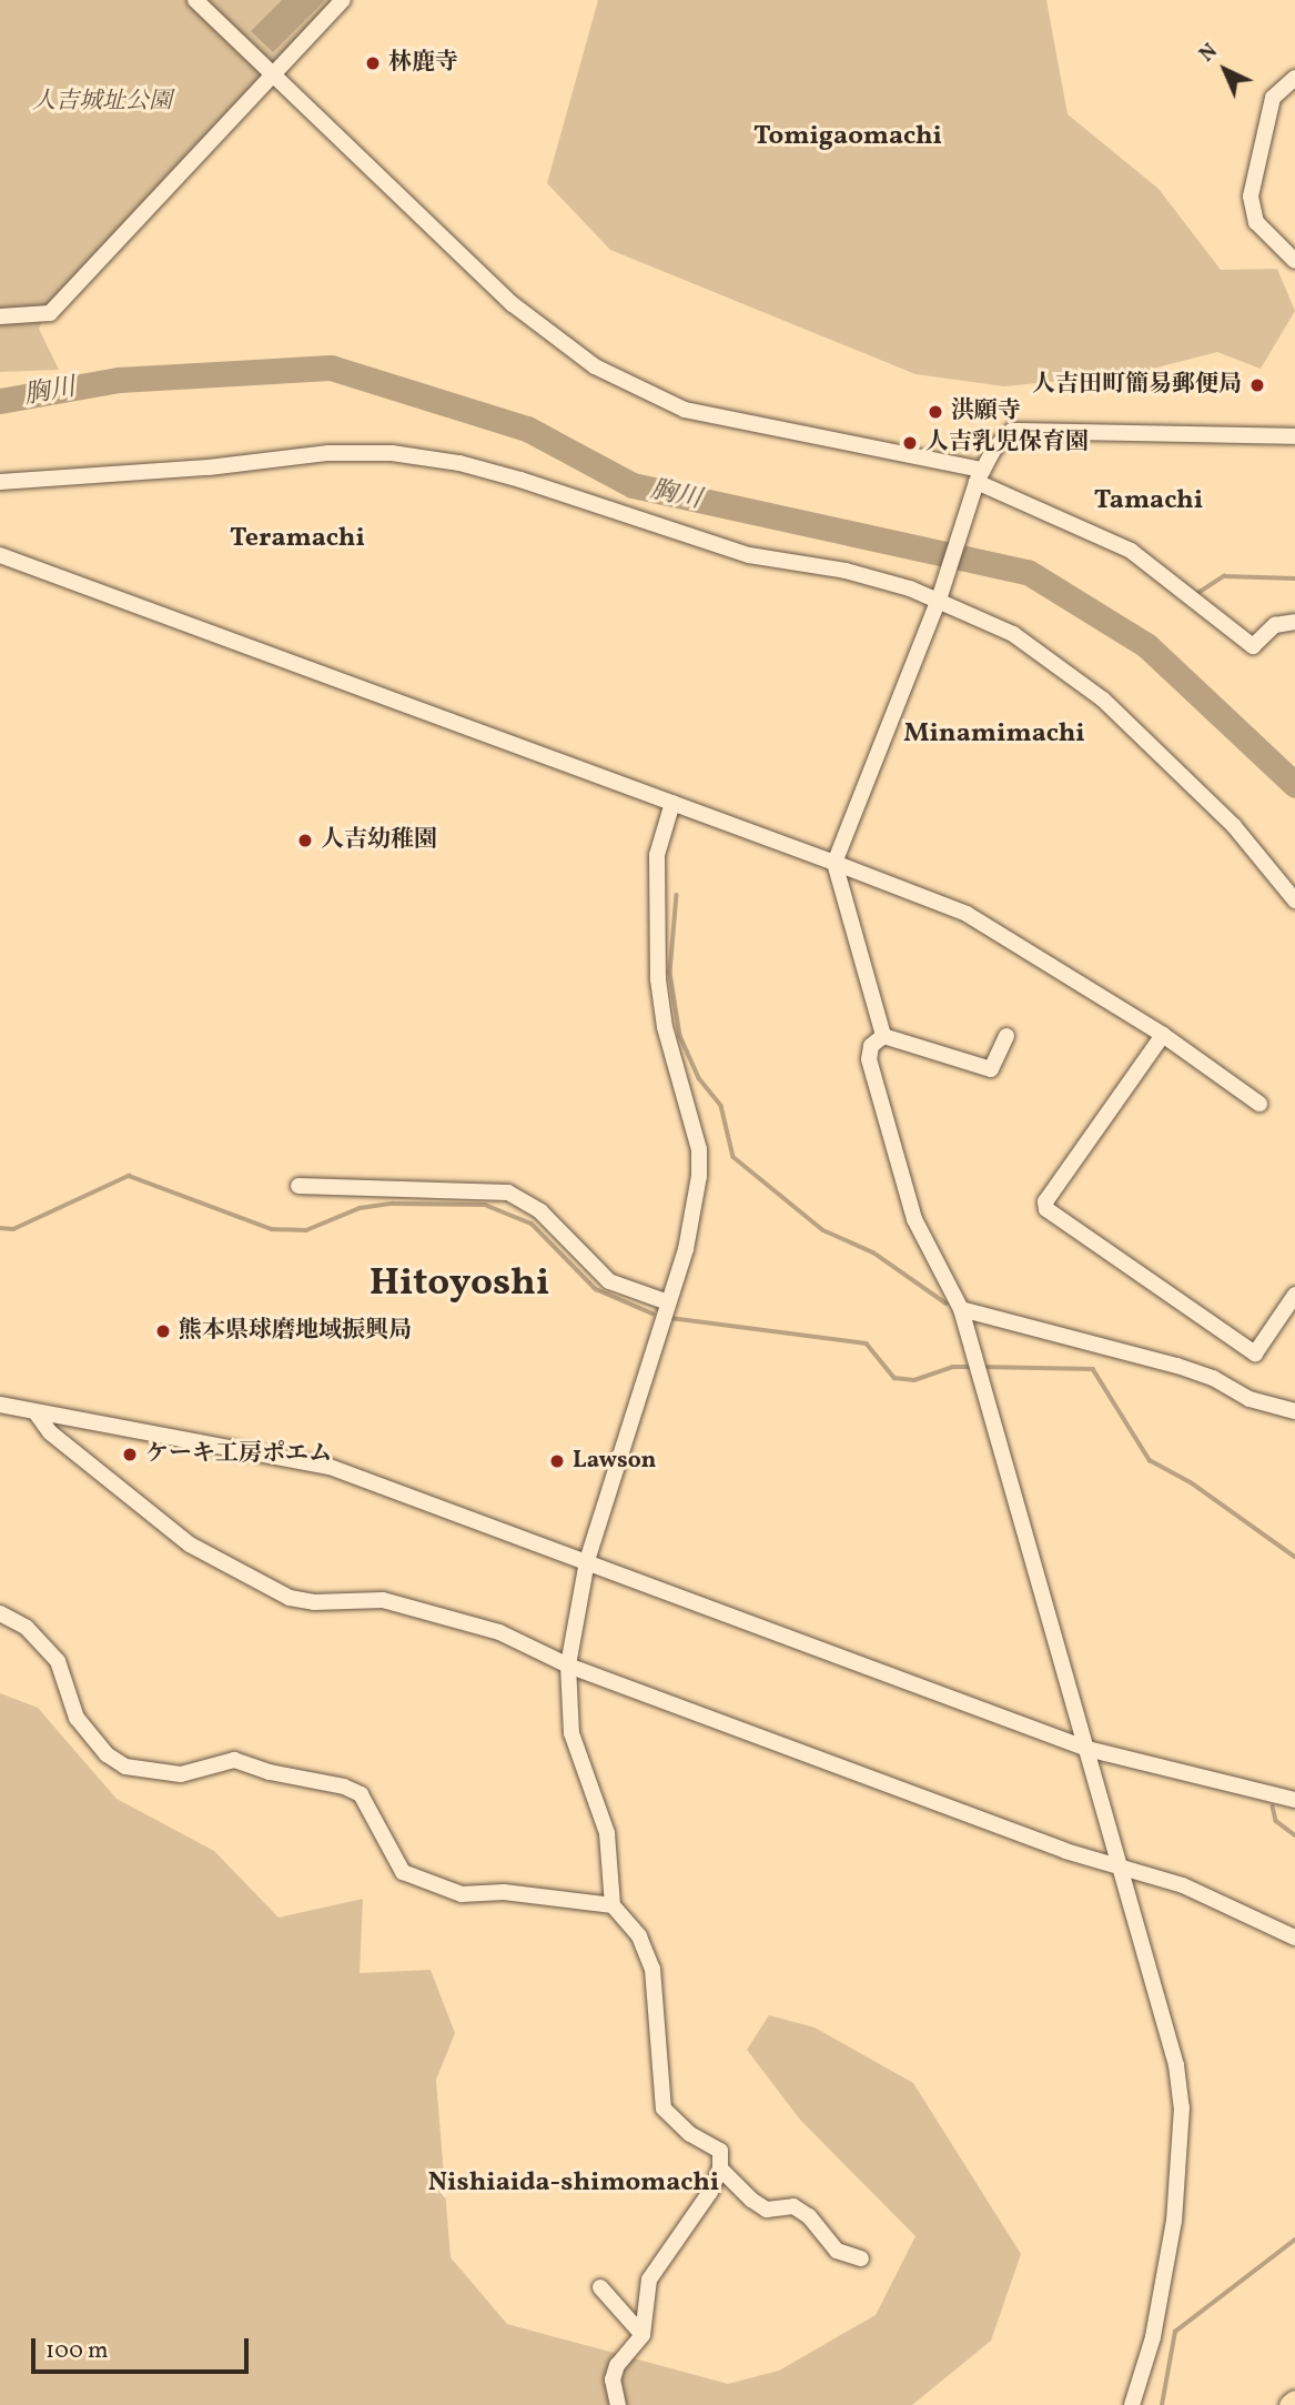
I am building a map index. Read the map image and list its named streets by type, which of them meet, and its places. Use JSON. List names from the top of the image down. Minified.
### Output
{"districts":["Tomigaomachi","Tamachi","Teramachi","Minamimachi","Hitoyoshi","Nishiaida-shimomachi"],"water":["胸川"],"parks":["人吉城址公園"],"places":["林鹿寺","人吉田町簡易郵便局","洪願寺","人吉乳児保育園","人吉幼稚園","熊本県球磨地域振興局","ケーキ工房ポエム","Lawson"],"scale_bar":"100 m","north":"top left"}
